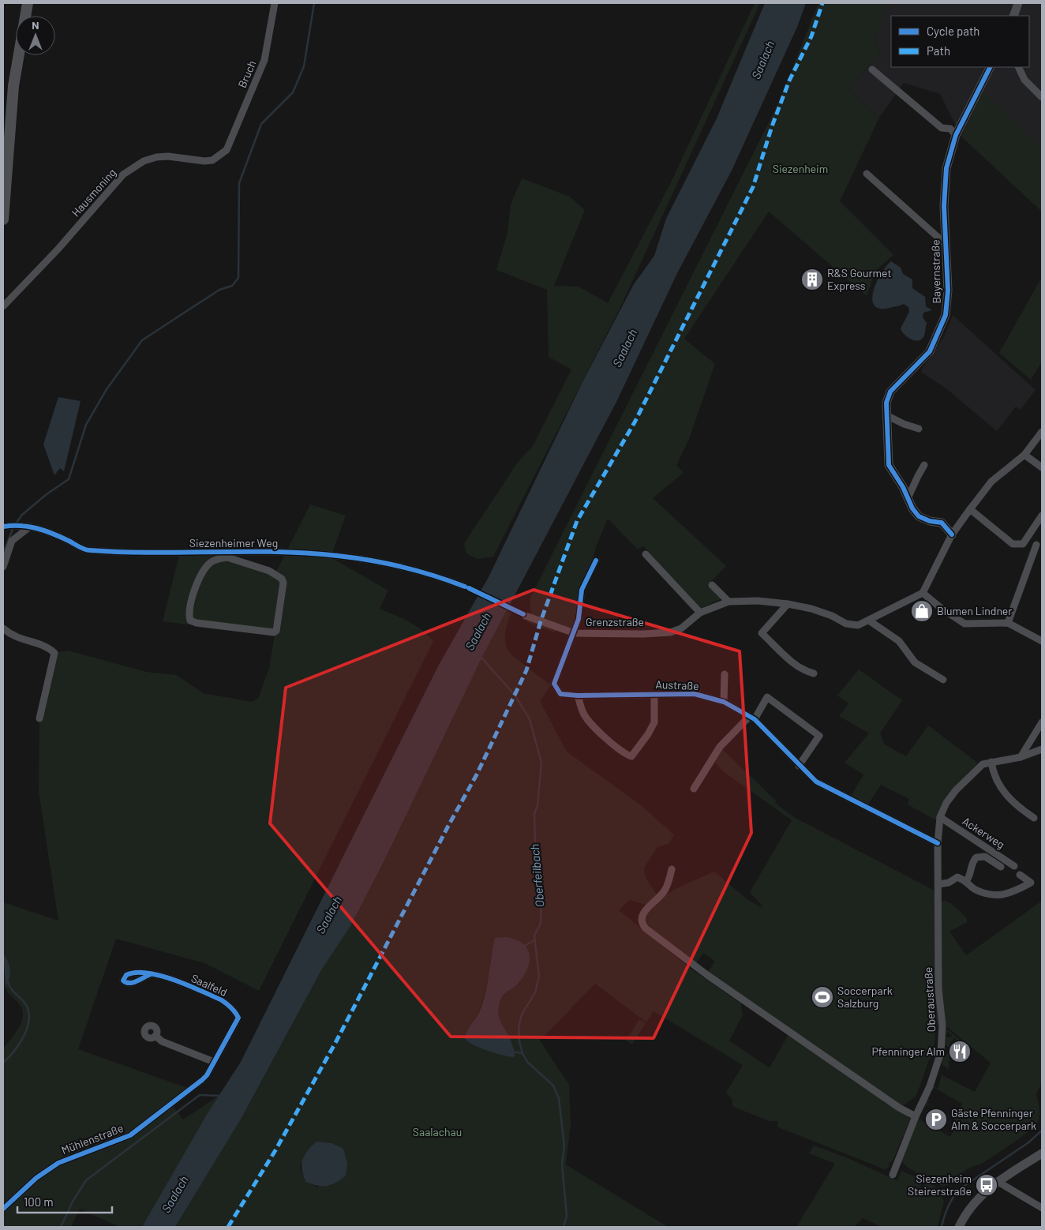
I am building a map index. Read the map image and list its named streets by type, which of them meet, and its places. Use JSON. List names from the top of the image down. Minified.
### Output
{"streets":{"street":["Bruch","Hausmoning","Bayernstraße","Siezenheimer Weg","Grenzstraße","Austraße","Ackerweg","Saalfeld","Oberaustraße","Mühlenstraße"]},"crossings":[["Bruch","Hausmoning"],["Grenzstraße","Austraße"],["Austraße","Oberaustraße"],["Saalfeld","Mühlenstraße"]],"water":["Saalach","Oberfeilbach"],"parks":["Siezenheim","Saalachau"],"places":{"building":["R&S Gourmet Express"],"shop":["Blumen Lindner"],"sports":["Soccerpark Salzburg"],"restaurant":["Pfenninger Alm"],"parking":["Gäste Pfenninger Alm & Soccerpark"],"bus stop":["Siezenheim Steirerstraße"]},"legend":["Cycle path","Path"],"scale_bar":"100 m","north":"top"}
